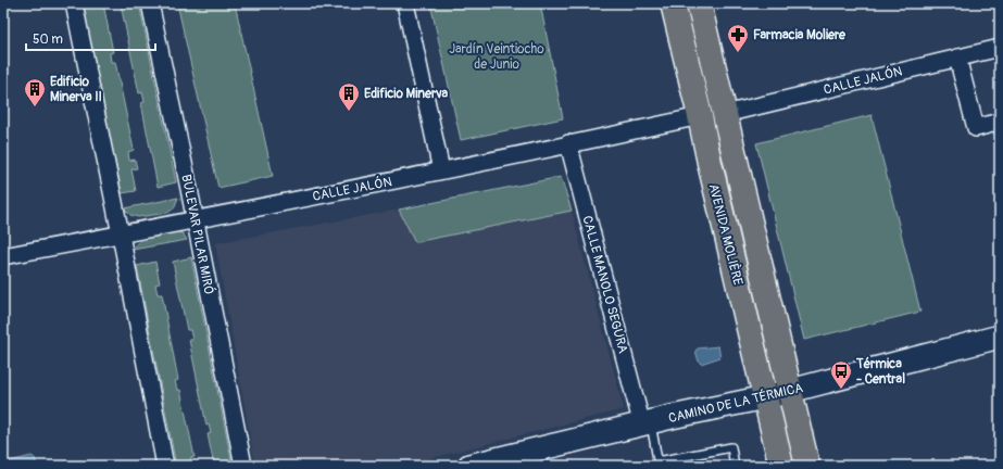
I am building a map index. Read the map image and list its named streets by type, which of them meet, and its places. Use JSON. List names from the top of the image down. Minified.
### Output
{"streets":{"main road":["AVENIDA MOLIÈRE","CAMINO DE LA TÉRMICA"],"street":["CALLE JALÓN","BULEVAR PILAR MIRÓ","CALLE MANOLO SEGURA"]},"crossings":[["CALLE JALÓN","BULEVAR PILAR MIRÓ"],["CALLE JALÓN","AVENIDA MOLIÈRE"],["CALLE JALÓN","CALLE MANOLO SEGURA"],["AVENIDA MOLIÈRE","CAMINO DE LA TÉRMICA"],["CALLE MANOLO SEGURA","CAMINO DE LA TÉRMICA"]],"parks":["Jardín Veintiocho de Junio"],"places":{"pharmacy":["Farmacia Moliere"],"building":["Edificio Minerva II","Edificio Minerva"],"bus stop":["Térmica - Central"]},"scale_bar":"50 m"}
